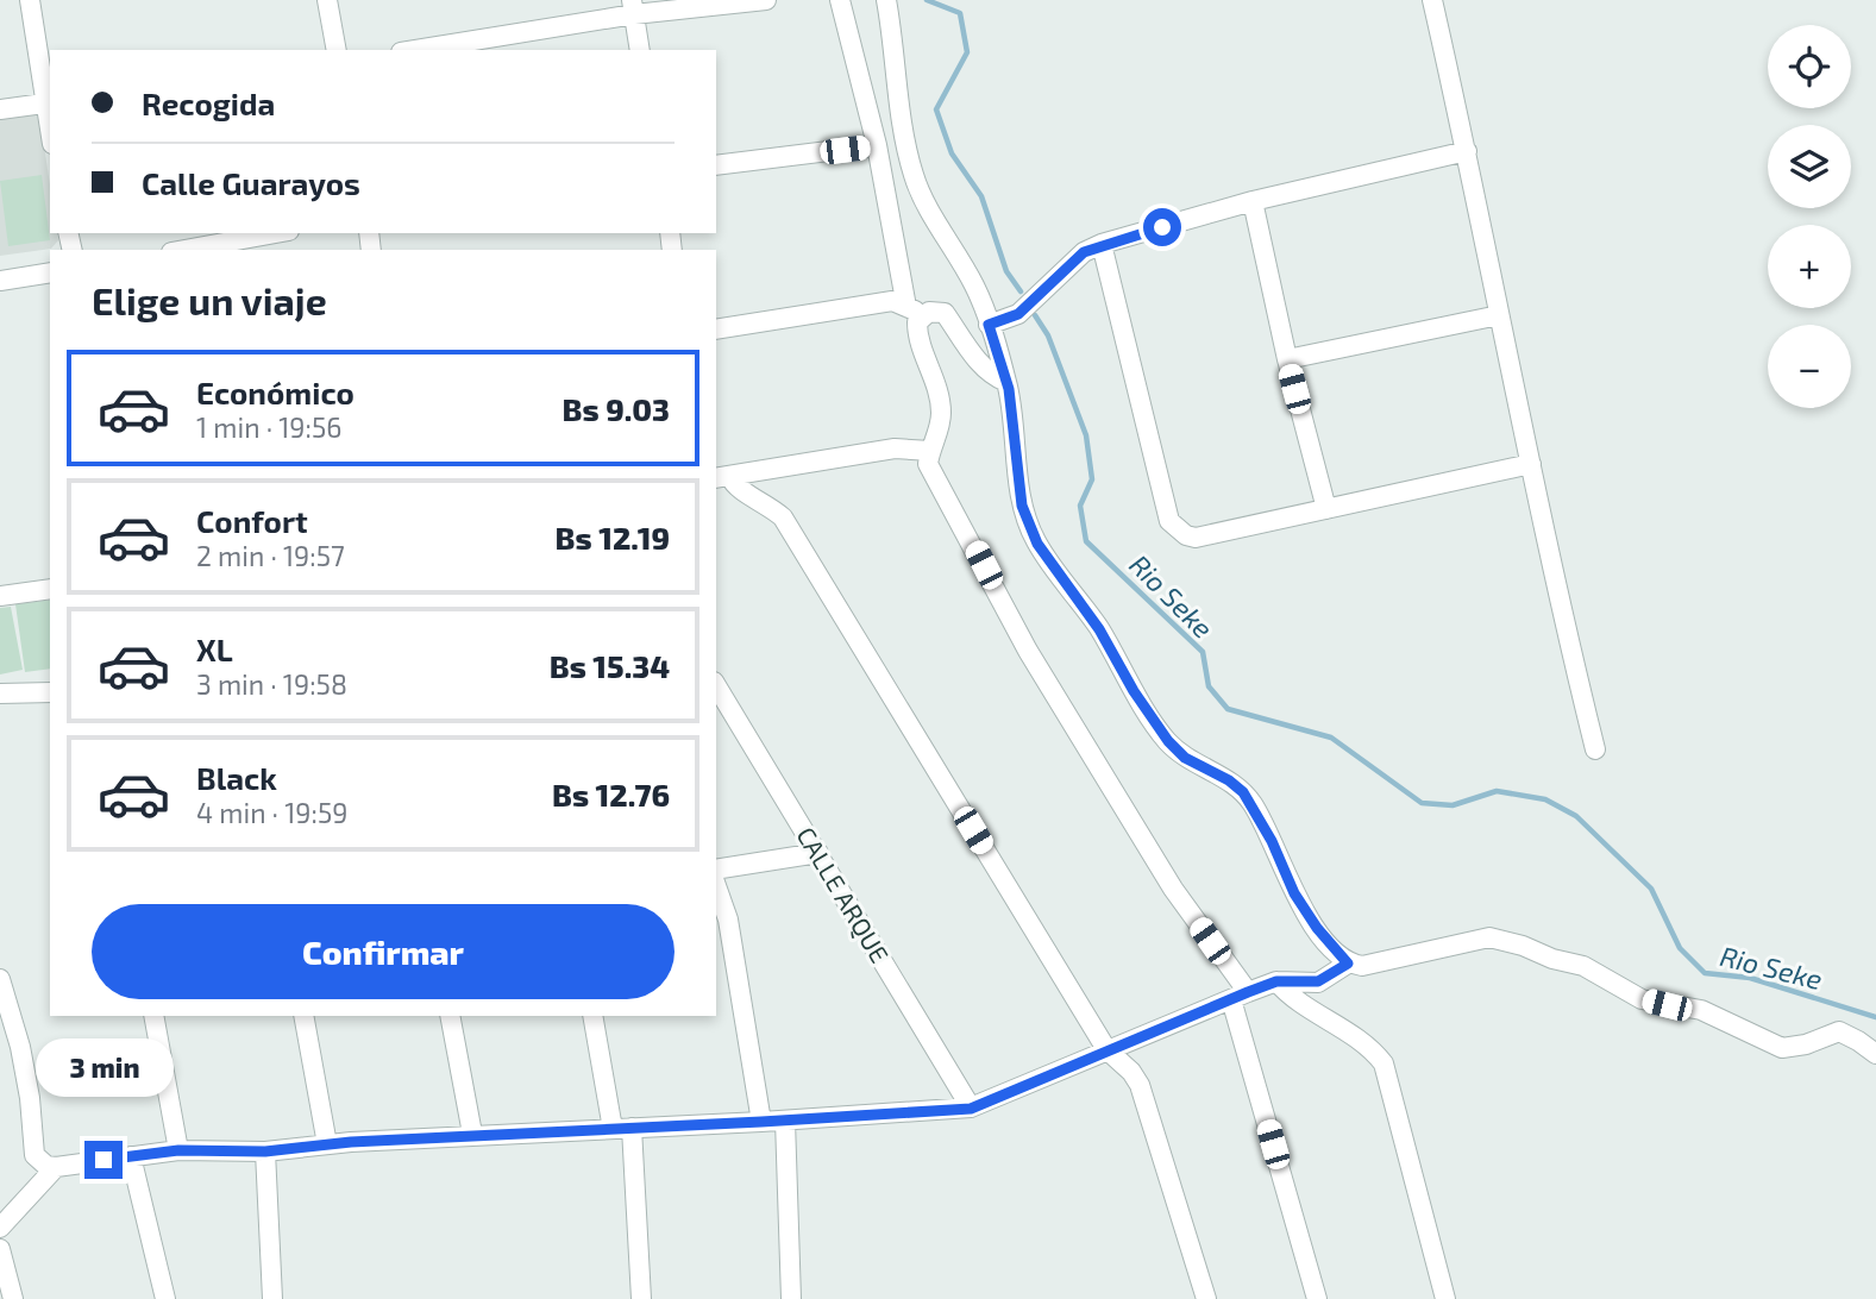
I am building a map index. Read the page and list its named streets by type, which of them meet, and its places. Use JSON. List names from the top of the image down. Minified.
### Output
{"streets":{"street":["CALLE ARQUE"]},"water":["Rio Seke"],"page":{"map_buttons":["+","−"],"banner":["Recogida","Calle Guarayos"],"heading":"Elige un viaje","list":[{"name":"Económico","note":"1 min · 19:56","value":"Bs 9.03"},{"name":"Confort","note":"2 min · 19:57","value":"Bs 12.19"},{"name":"XL","note":"3 min · 19:58","value":"Bs 15.34"},{"name":"Black","note":"4 min · 19:59","value":"Bs 12.76"}],"buttons":"Confirmar","bubble":"3 min"}}
